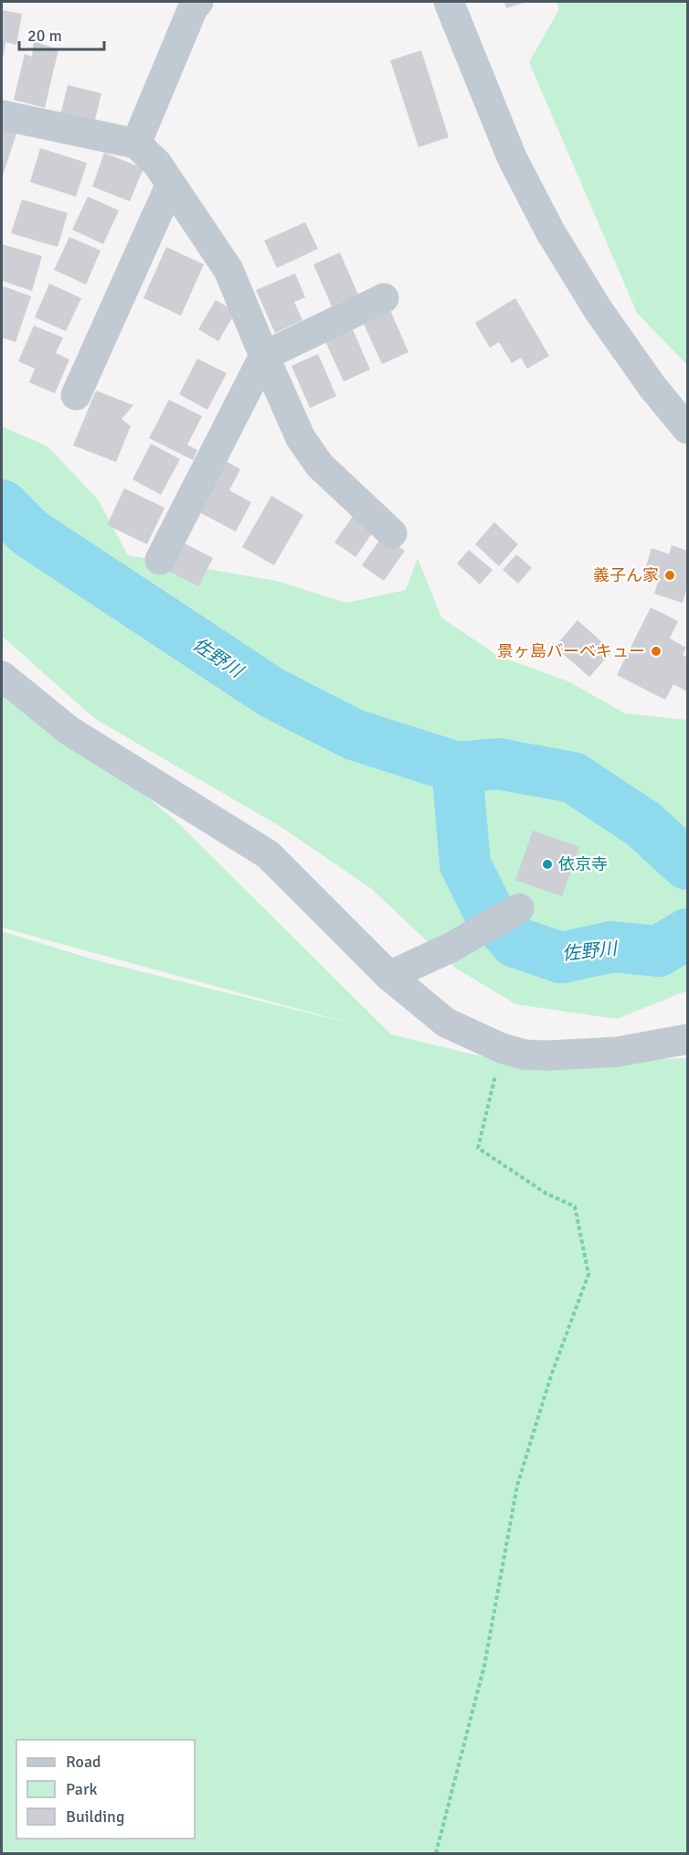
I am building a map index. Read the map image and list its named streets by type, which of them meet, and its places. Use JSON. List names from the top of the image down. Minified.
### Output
{"water":["佐野川"],"places":["義子ん家","景ヶ島バーベキュー","依京寺"],"legend":["Road","Park","Building"],"scale_bar":"20 m"}
